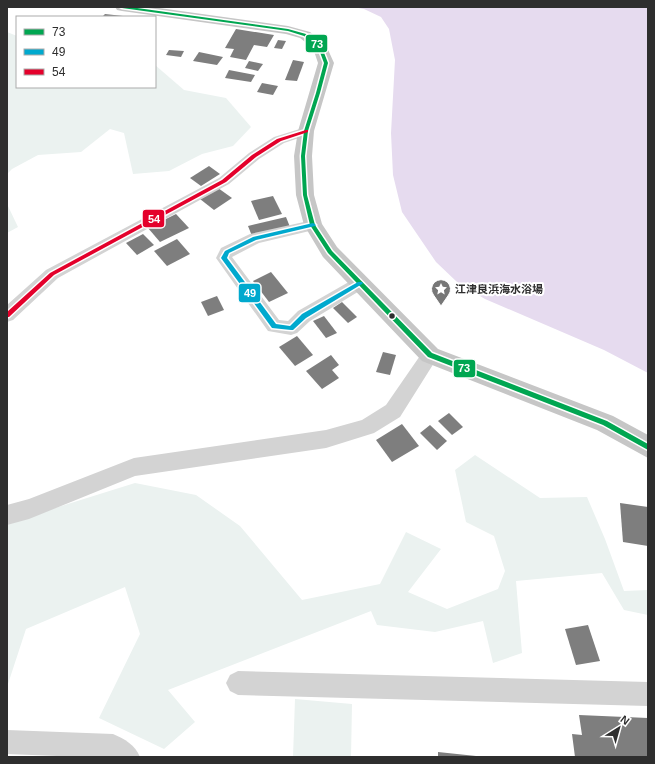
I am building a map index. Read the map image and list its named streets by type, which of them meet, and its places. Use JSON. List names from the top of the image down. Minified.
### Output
{"places":{"place":["江津良浜海水浴場"]},"lines":["transit line 73","transit line 54","transit line 49"],"legend":["73","49","54"],"north":"top right"}
